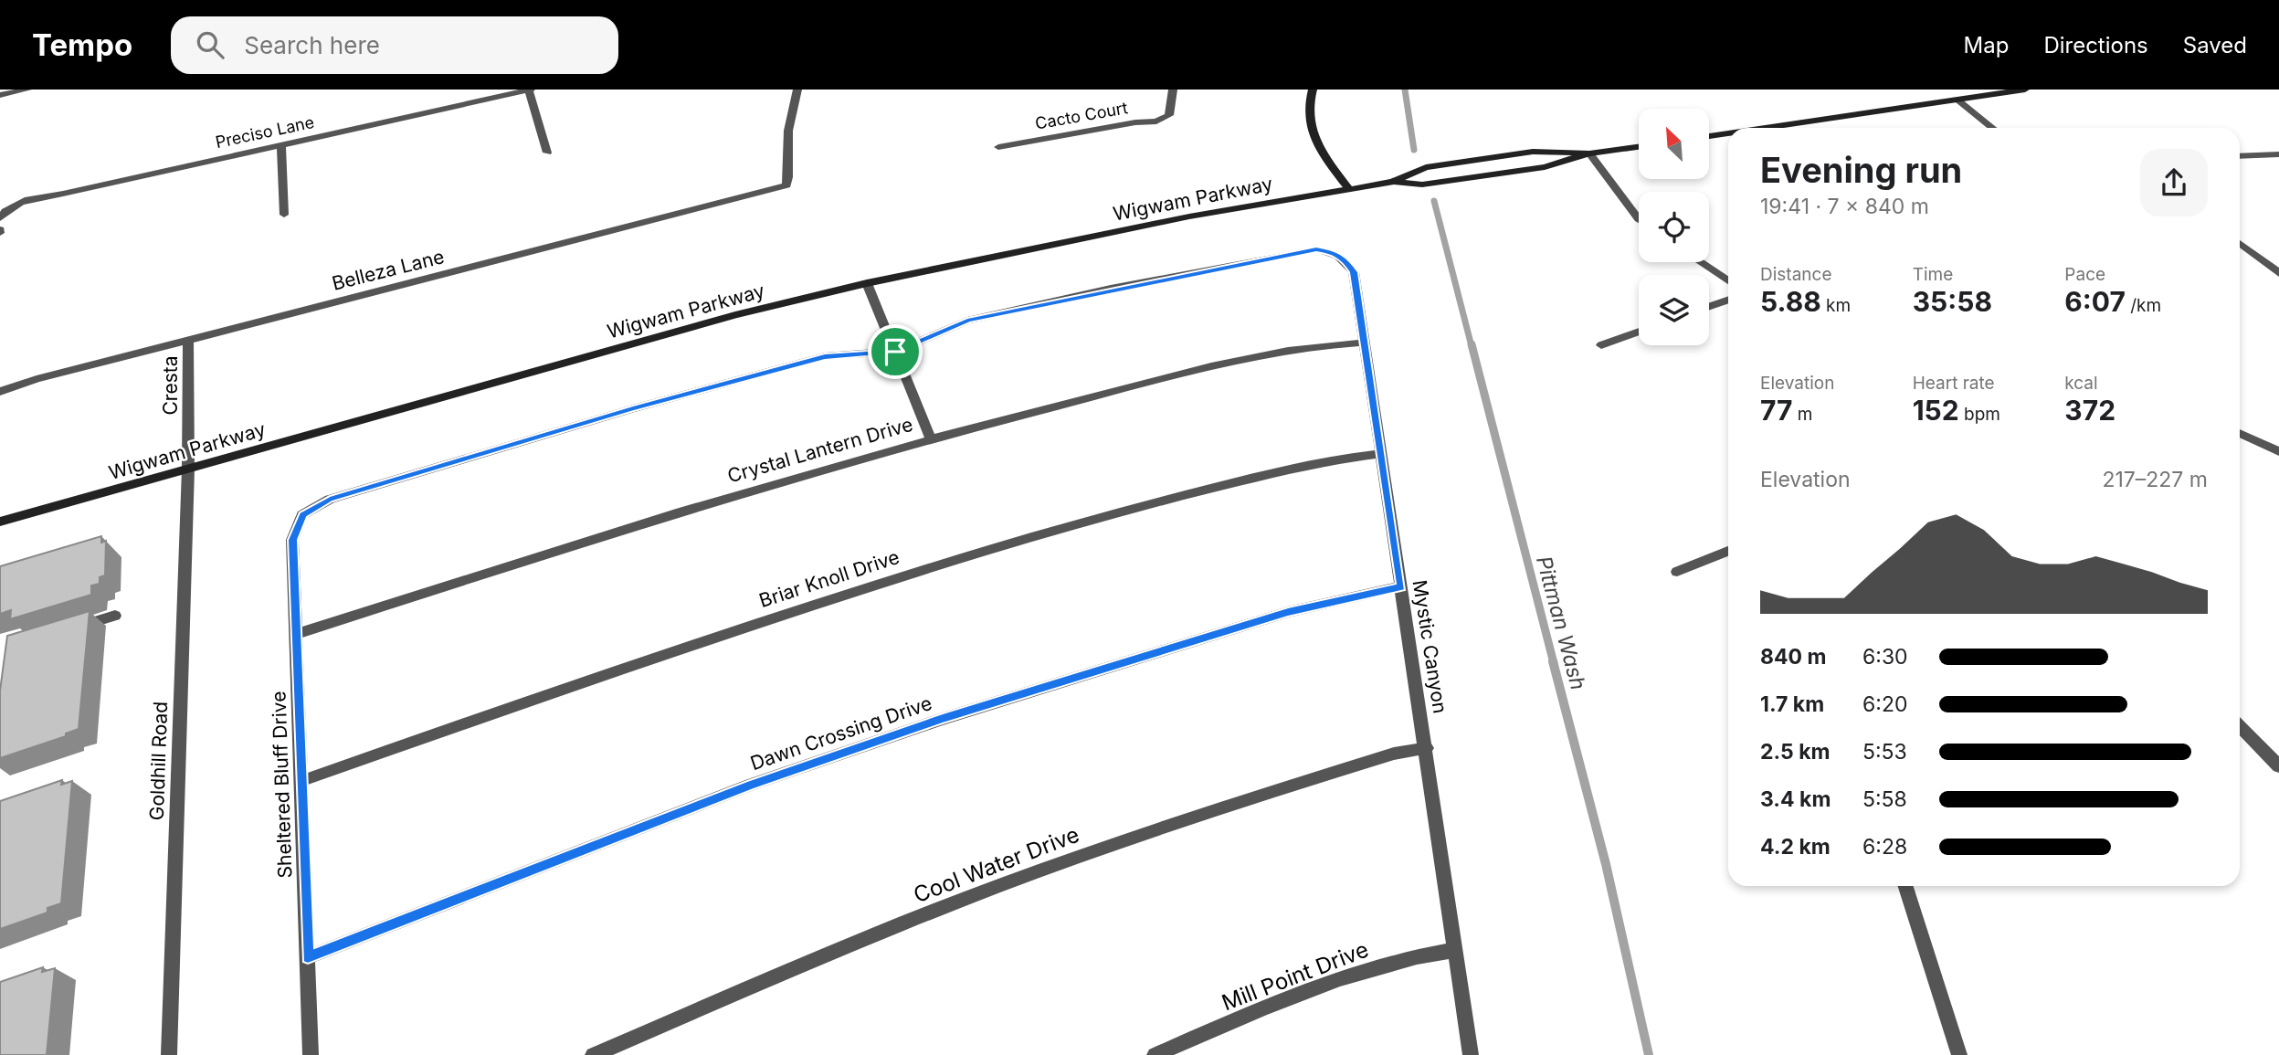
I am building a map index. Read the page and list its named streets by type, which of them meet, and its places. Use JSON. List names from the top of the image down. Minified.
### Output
{"streets":{"main road":["Wigwam Parkway"],"street":["Cacto Court","Preciso Lane","Belleza Lane","Cresta","Crystal Lantern Drive","Briar Knoll Drive","Mystic Canyon","Dawn Crossing Drive","Goldhill Road","Sheltered Bluff Drive","Cool Water Drive","Mill Point Drive"]},"crossings":[["Wigwam Parkway","Cresta"],["Wigwam Parkway","Goldhill Road"],["Belleza Lane","Cresta"],["Cresta","Goldhill Road"],["Crystal Lantern Drive","Mystic Canyon"],["Crystal Lantern Drive","Sheltered Bluff Drive"],["Briar Knoll Drive","Mystic Canyon"],["Briar Knoll Drive","Sheltered Bluff Drive"],["Mystic Canyon","Dawn Crossing Drive"],["Mystic Canyon","Sheltered Bluff Drive"],["Mystic Canyon","Cool Water Drive"],["Mystic Canyon","Mill Point Drive"],["Dawn Crossing Drive","Sheltered Bluff Drive"]],"water":["Pittman Wash"],"north":"top left","page":{"header":"Tempo","search":"Search here","nav":["Map","Directions","Saved"],"heading":["Evening run","19:41 · 7 × 840 m"],"stats":[["Distance","5.88 km"],["Time","35:58"],["Pace","6:07 /km"],["Elevation","77 m"],["Heart rate","152 bpm"],["kcal","372"]],"chart":["Elevation","217–227 m"],"list":[{"name":"840 m","note":"6:30"},{"name":"1.7 km","note":"6:20"},{"name":"2.5 km","note":"5:53"},{"name":"3.4 km","note":"5:58"},{"name":"4.2 km","note":"6:28"}]}}
